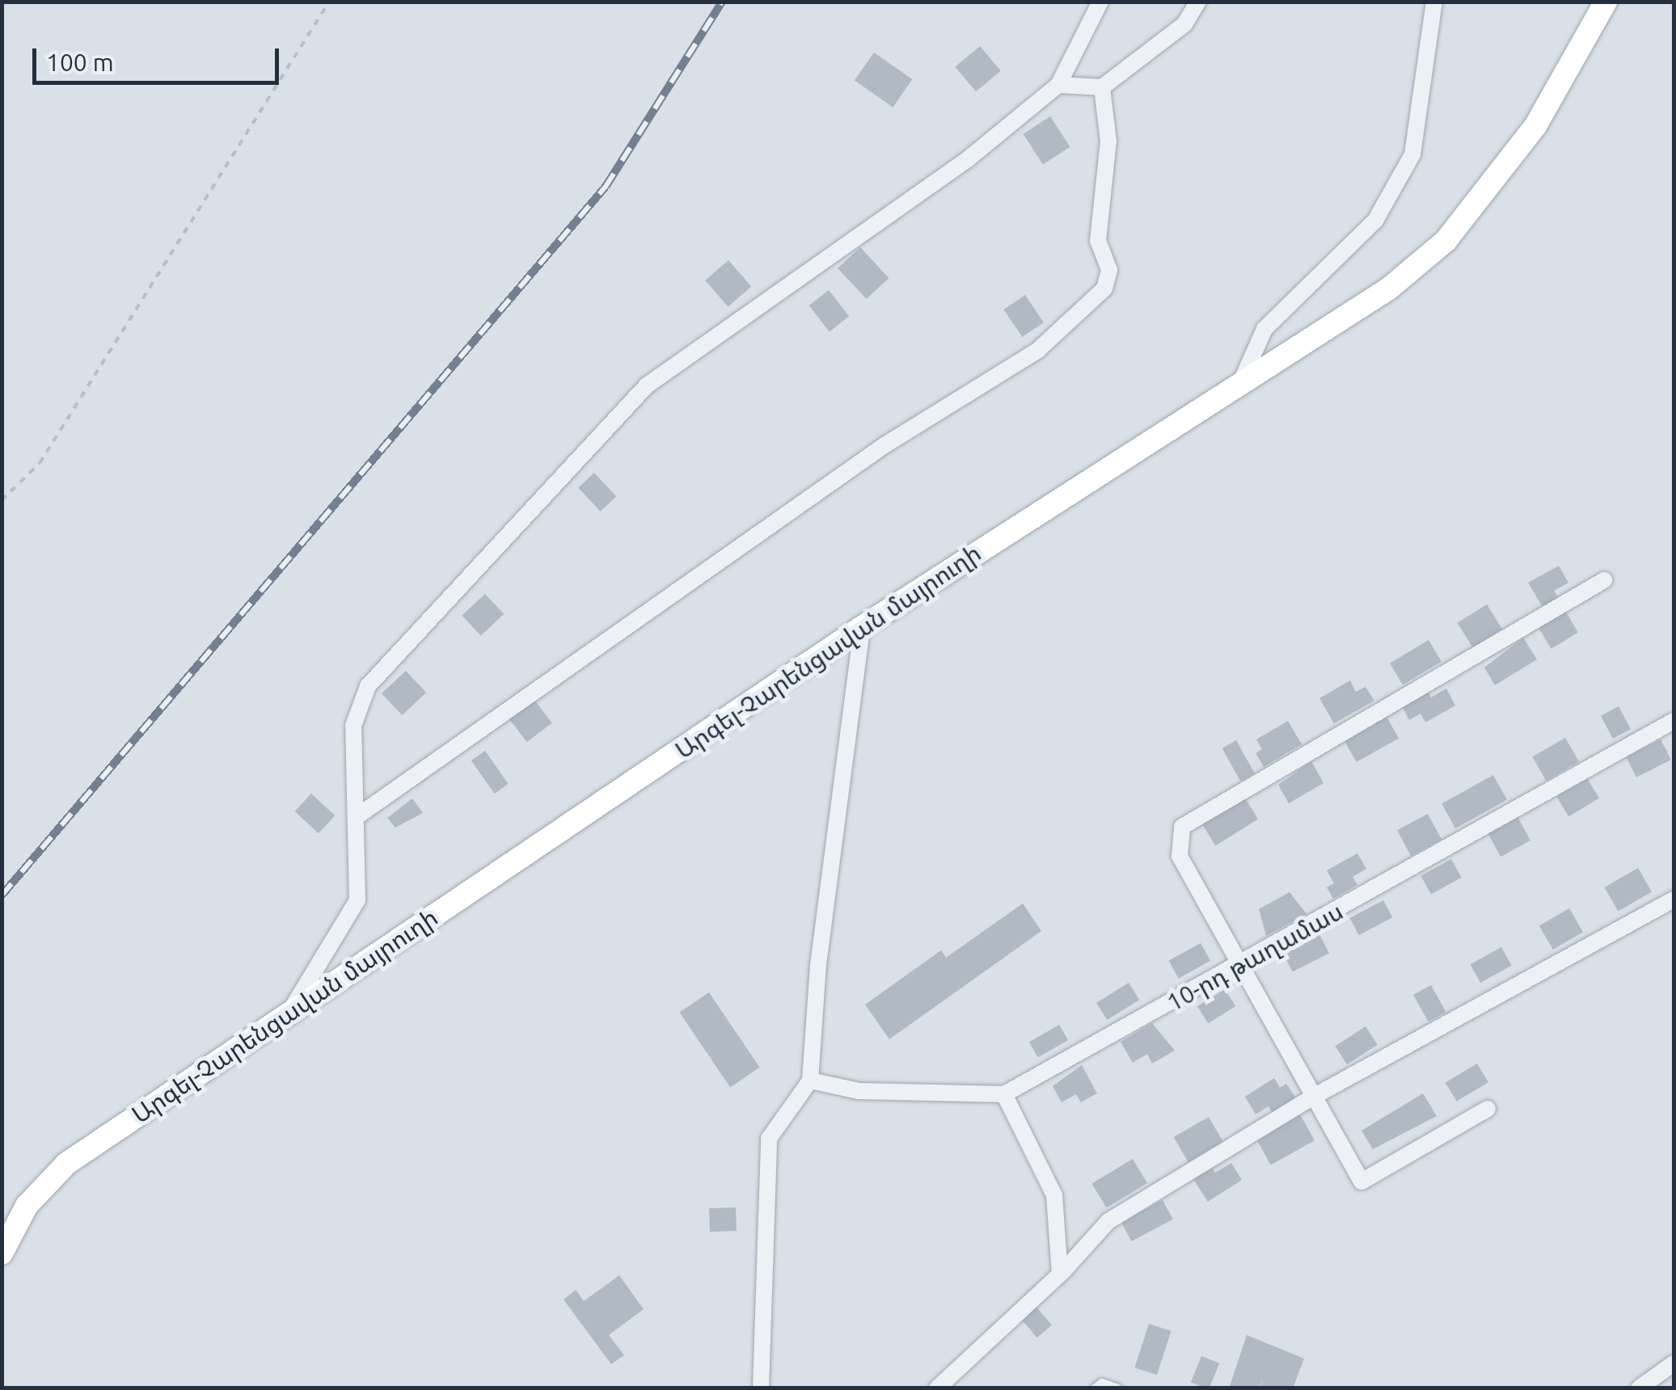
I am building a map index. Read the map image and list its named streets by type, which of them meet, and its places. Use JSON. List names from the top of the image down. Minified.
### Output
{"streets":{"main road":["Արգել-Չարենցավան մայրուղի"],"street":["10-րդ թաղամաս"]},"scale_bar":"100 m"}
